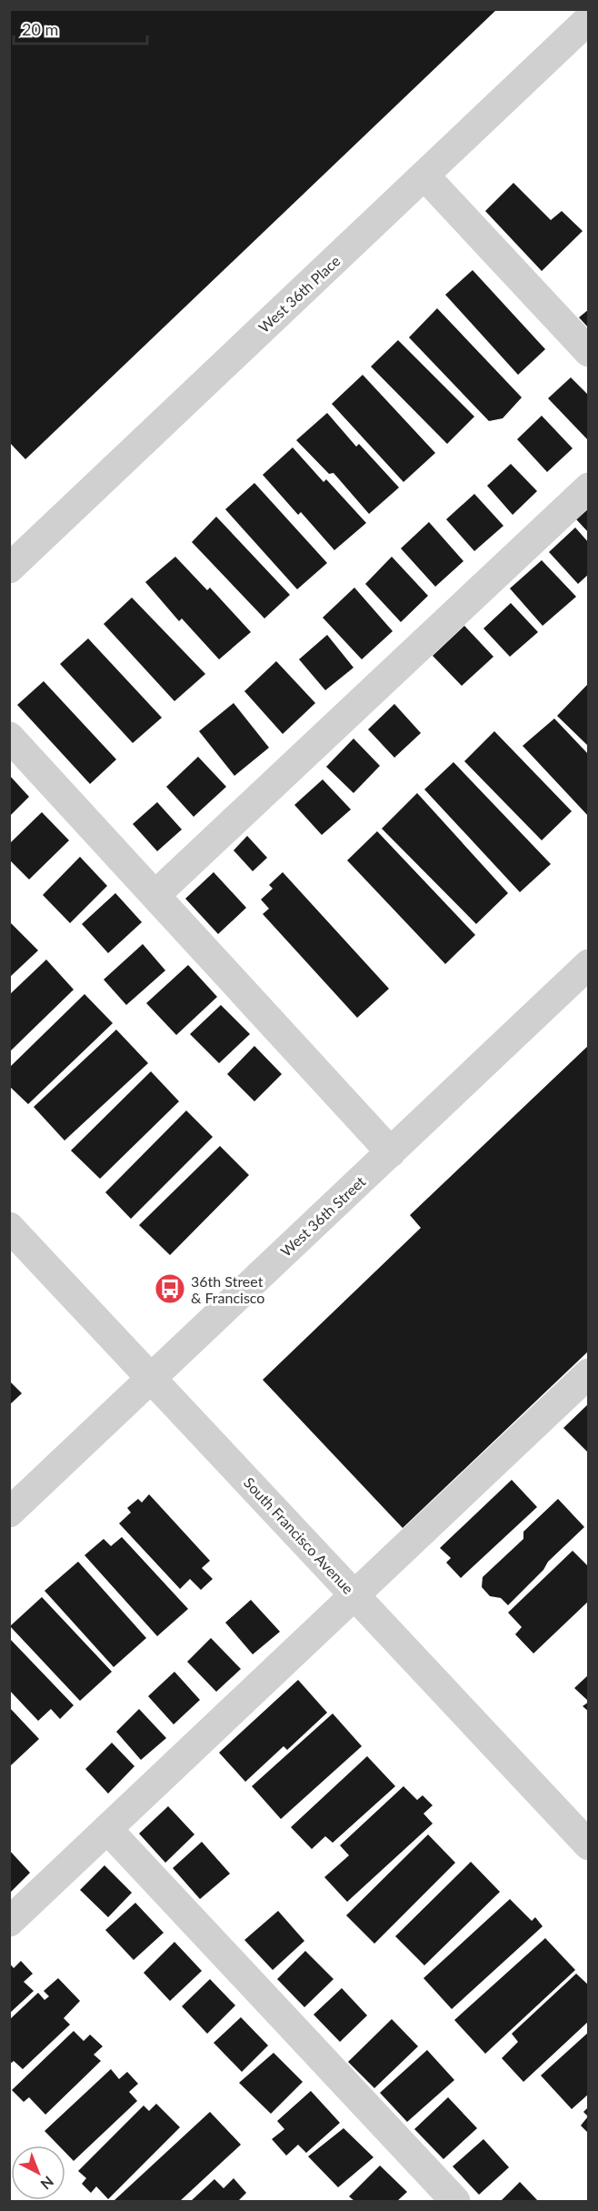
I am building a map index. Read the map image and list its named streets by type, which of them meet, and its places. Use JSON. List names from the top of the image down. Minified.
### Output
{"streets":{"street":["West 36th Place","West 36th Street","South Francisco Avenue"]},"crossings":[["West 36th Street","South Francisco Avenue"]],"places":{"bus stop":["36th Street & Francisco"]},"scale_bar":"20 m","north":"bottom right"}
